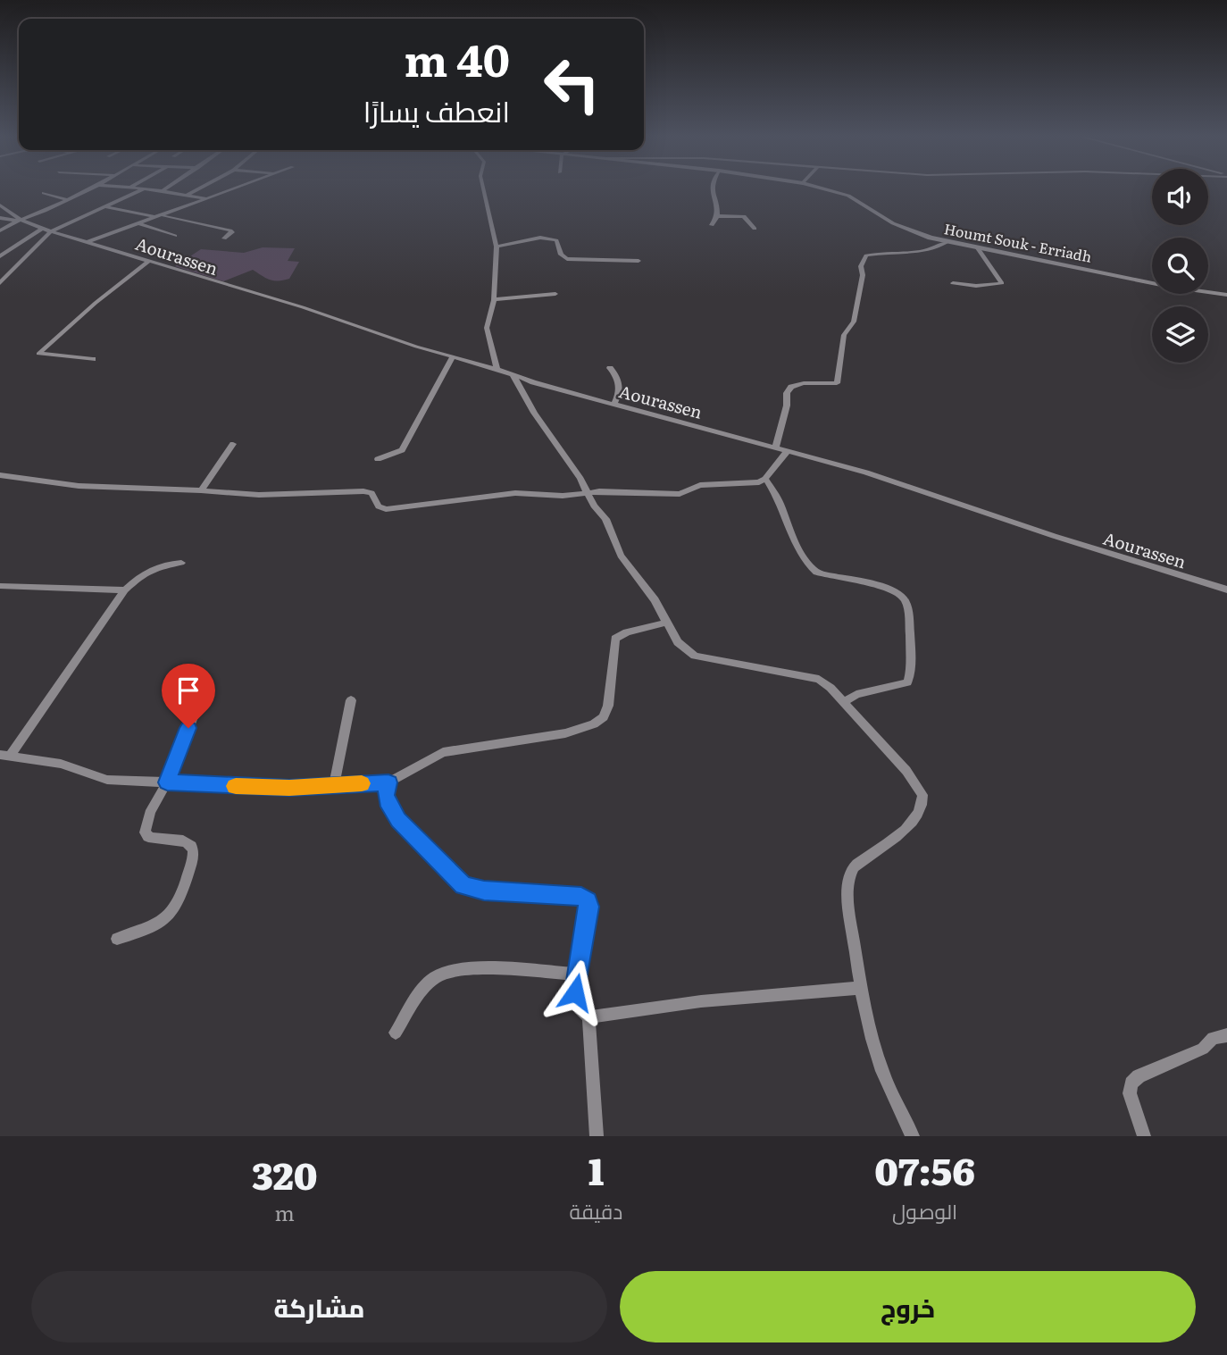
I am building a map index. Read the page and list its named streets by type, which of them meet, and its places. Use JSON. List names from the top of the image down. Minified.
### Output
{"streets":{"street":["Houmt Souk - Erriadh","Aourassen"]},"page":{"turn":["40 m","انعطف يسارًا"],"eta":["07:56","الوصول","1","دقيقة","320","m"],"buttons":["خروج","مشاركة"]}}
